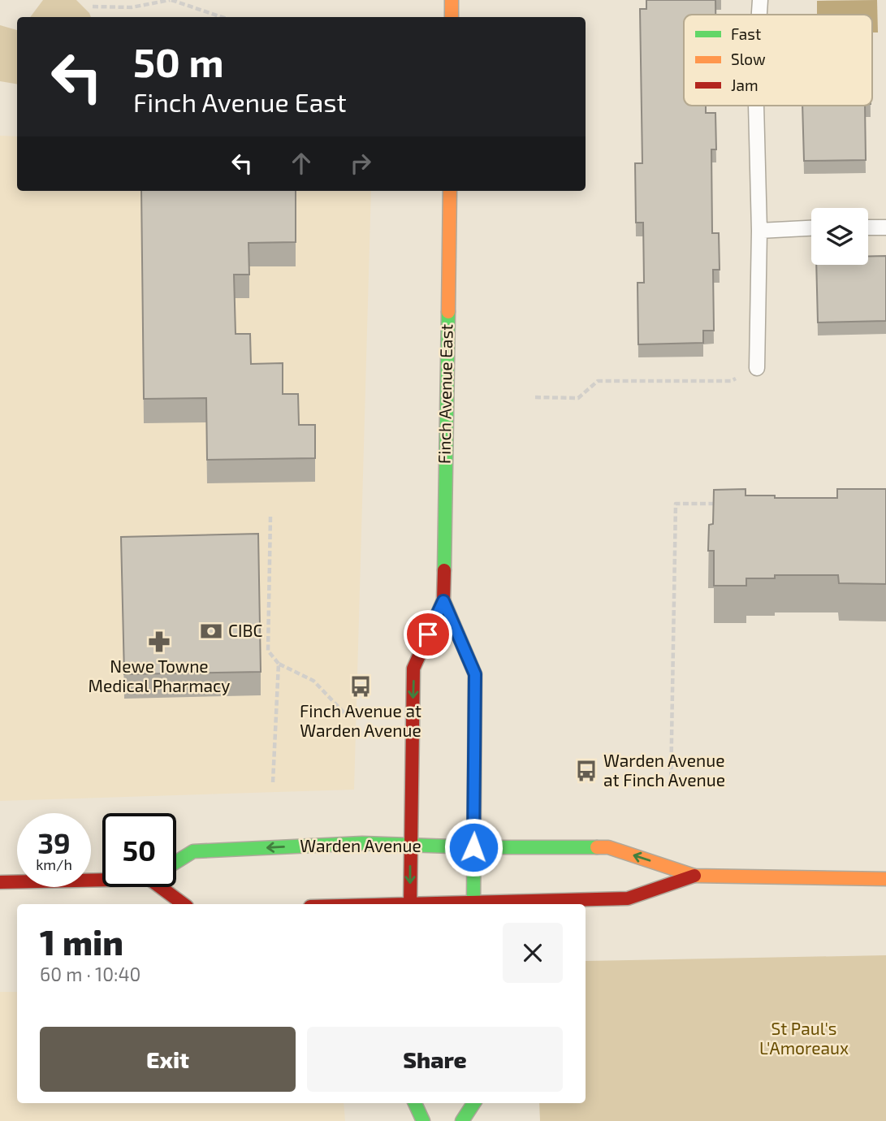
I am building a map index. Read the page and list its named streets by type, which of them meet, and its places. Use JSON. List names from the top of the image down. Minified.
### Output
{"streets":{"main road":["Finch Avenue East","Warden Avenue"]},"crossings":[["Finch Avenue East","Warden Avenue"]],"parks":["St Paul's L'Amoreaux"],"places":{"bank":["CIBC"],"pharmacy":["Newe Towne Medical Pharmacy"],"bus stop":["Finch Avenue at Warden Avenue","Warden Avenue at Finch Avenue"]},"legend":["Fast","Slow","Jam"],"page":{"turn":["50 m","Finch Avenue East"],"speed":"39 km/h","limit":"50","heading":["1 min","60 m · 10:40"],"buttons":["Exit","Share"]}}
